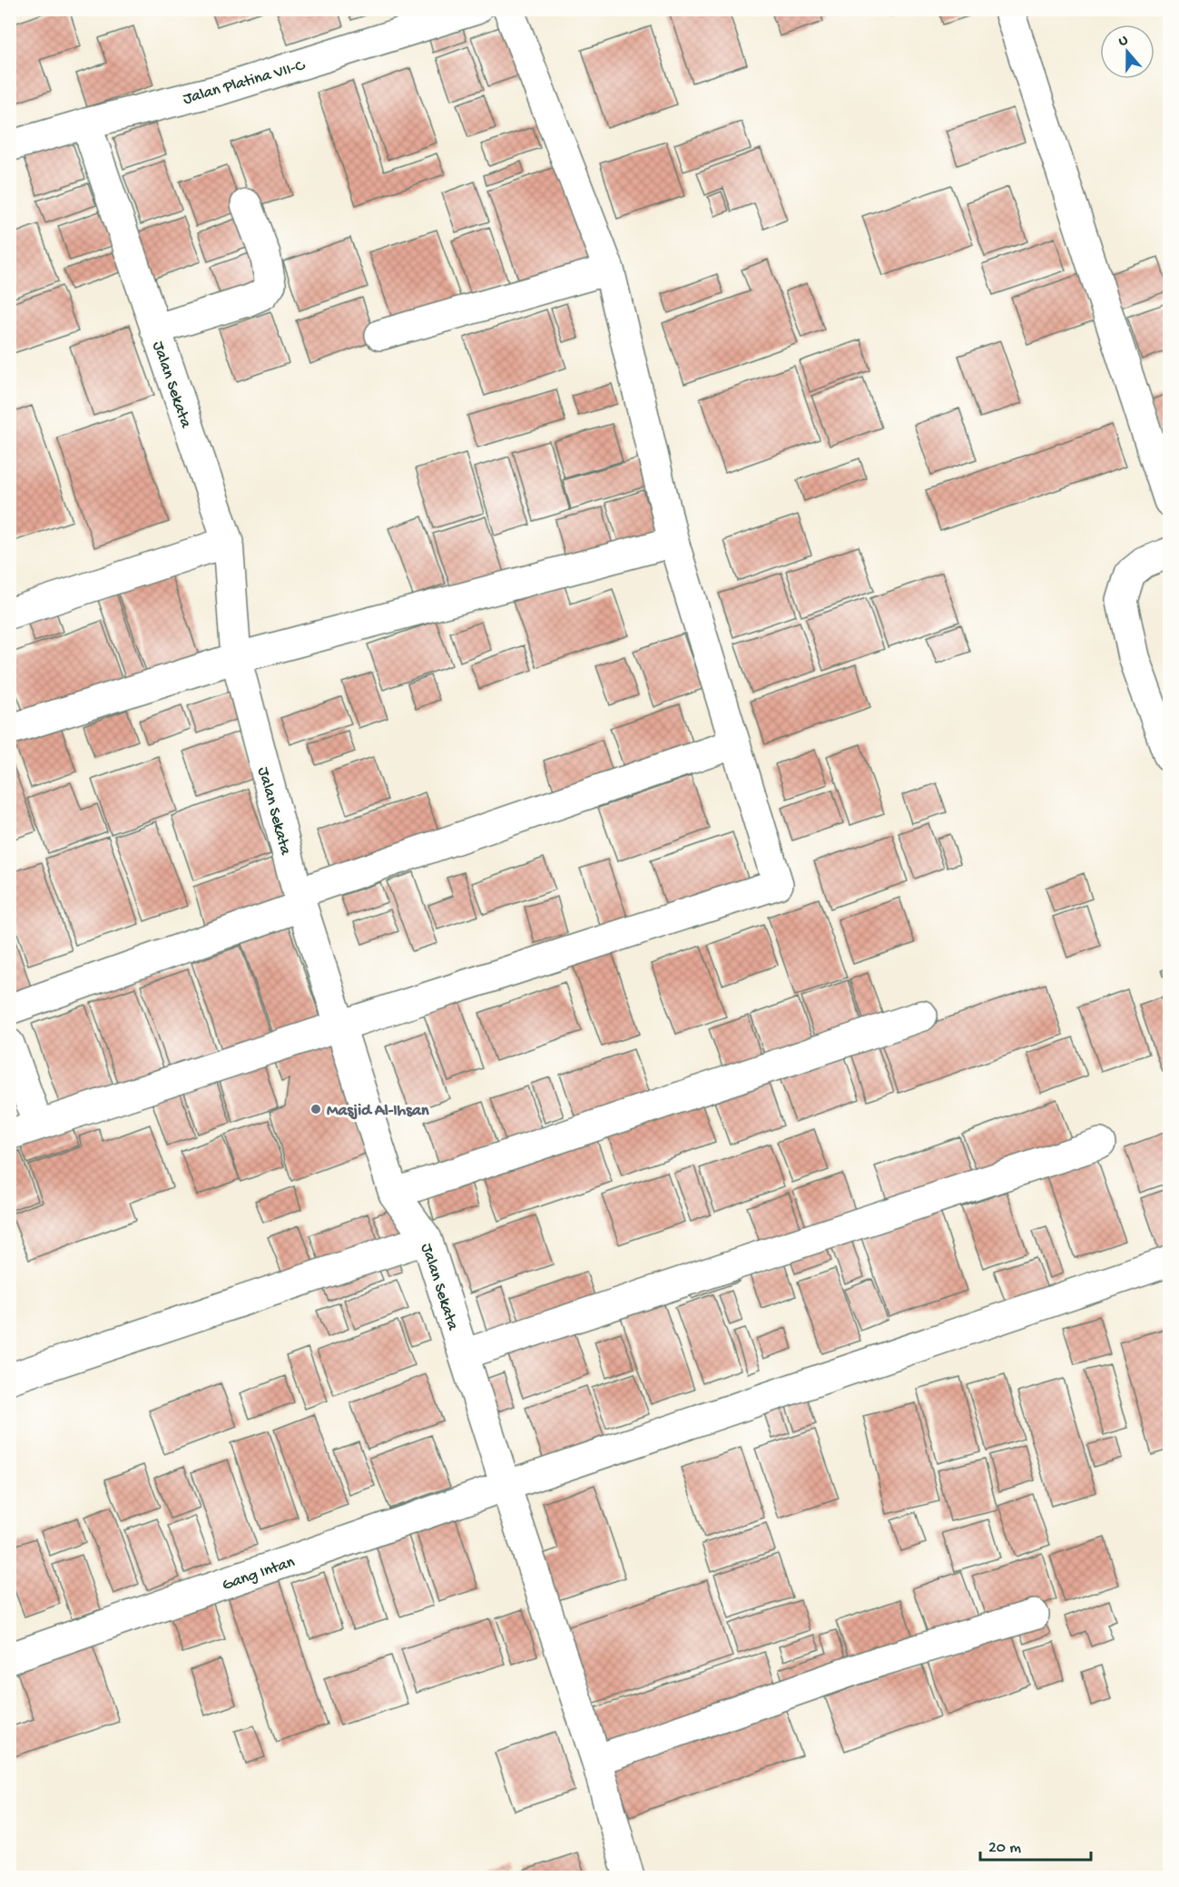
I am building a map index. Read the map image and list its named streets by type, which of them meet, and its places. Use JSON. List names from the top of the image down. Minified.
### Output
{"streets":{"street":["Jalan Platina VII-C","Jalan Sekata","Gang Intan"]},"crossings":[["Jalan Platina VII-C","Jalan Sekata"],["Jalan Sekata","Gang Intan"]],"places":["Masjid Al-Ihsan"],"scale_bar":"20 m","north":"top"}
